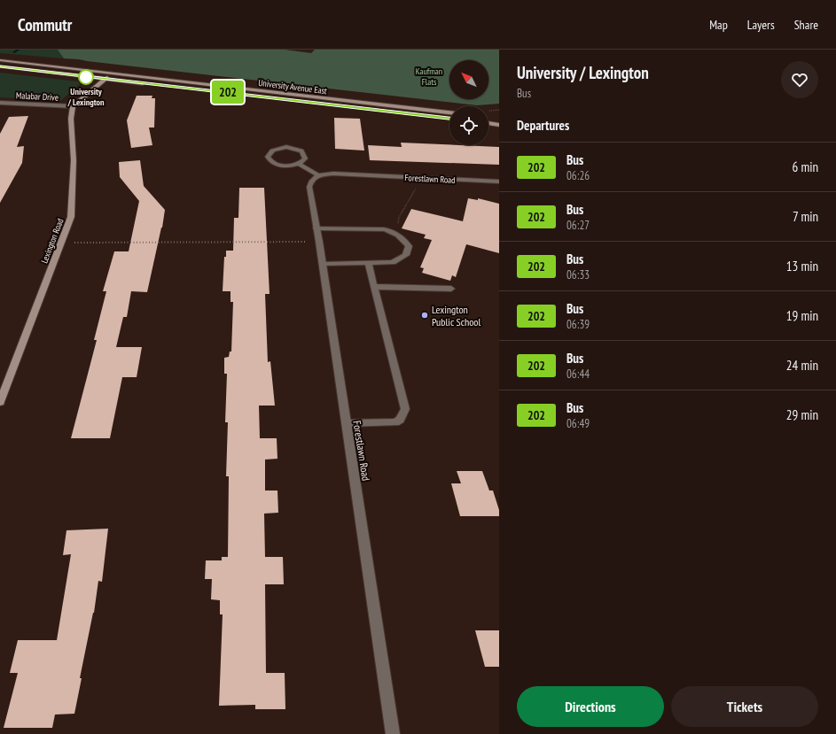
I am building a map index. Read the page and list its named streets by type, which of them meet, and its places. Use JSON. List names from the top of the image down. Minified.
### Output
{"streets":{"main road":["University Avenue East","Lexington Road"],"street":["Malabar Drive","Forestlawn Road"]},"crossings":[["Malabar Drive","Lexington Road"]],"parks":["Kaufman Flats"],"places":["University / Lexington","Lexington Public School"],"lines":["bus line 202"],"north":"top left","page":{"header":"Commutr","nav":["Map","Layers","Share"],"on_map":"202","heading":[["University / Lexington","Bus"],"Departures"],"list":[{"mark":"202","name":"Bus","note":"06:26","value":"6 min"},{"mark":"202","name":"Bus","note":"06:27","value":"7 min"},{"mark":"202","name":"Bus","note":"06:33","value":"13 min"},{"mark":"202","name":"Bus","note":"06:39","value":"19 min"},{"mark":"202","name":"Bus","note":"06:44","value":"24 min"},{"mark":"202","name":"Bus","note":"06:49","value":"29 min"}],"buttons":["Directions","Tickets"]}}
